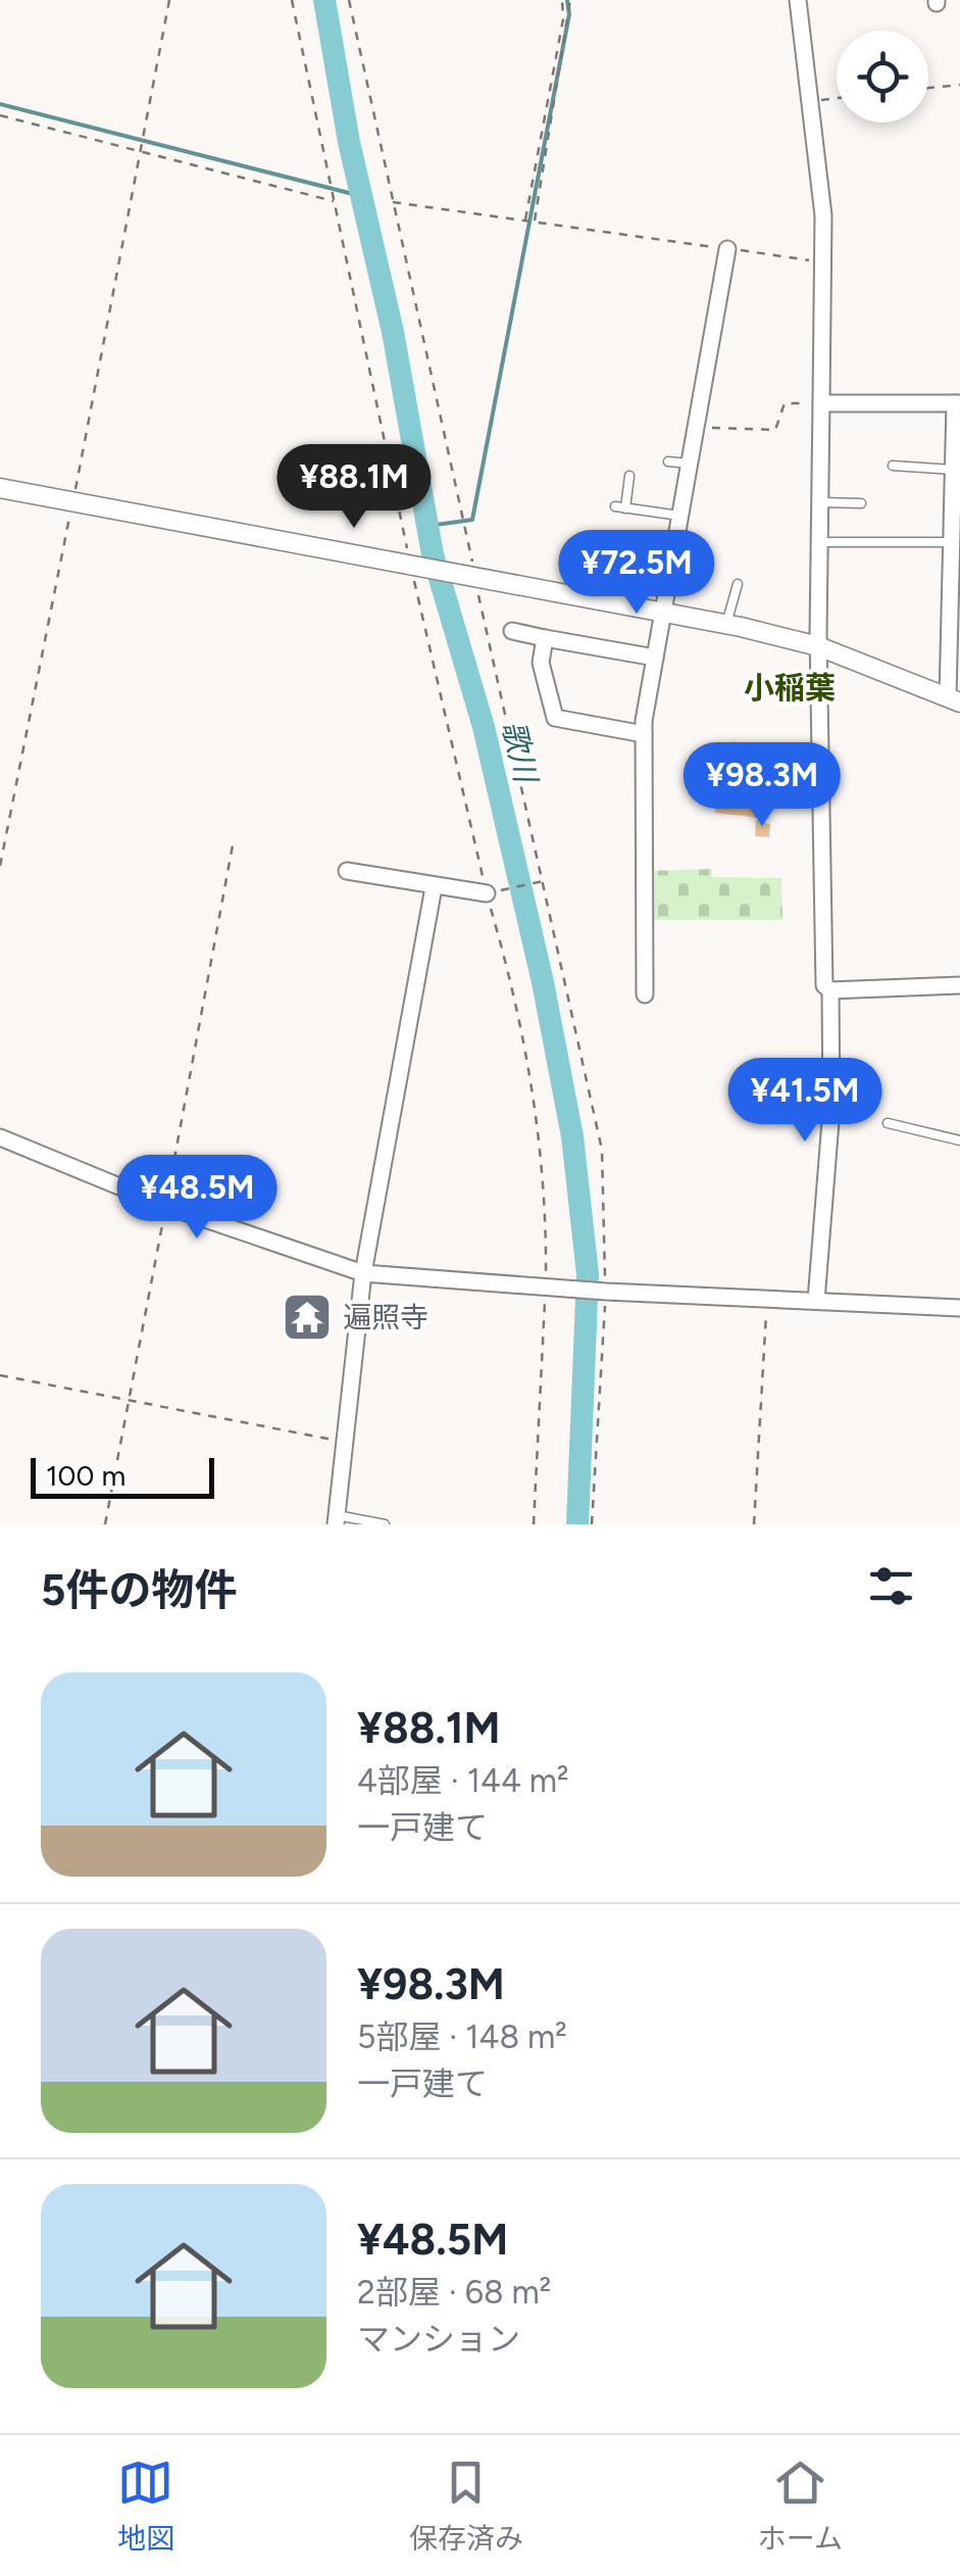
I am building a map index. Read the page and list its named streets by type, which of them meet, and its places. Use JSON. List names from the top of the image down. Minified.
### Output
{"districts":["小稲葉"],"water":["歌川"],"places":{"temple":["遍照寺"]},"scale_bar":"100 m","page":{"price":["¥88.1M","¥72.5M","¥98.3M","¥41.5M","¥48.5M"],"scale":"100 m","heading":"5件の物件","list":[{"name":"¥88.1M","note":"4部屋 · 144 m² · 一戸建て"},{"name":"¥98.3M","note":"5部屋 · 148 m² · 一戸建て"},{"name":"¥48.5M","note":"2部屋 · 68 m² · マンション"}],"tabs":["地図","保存済み","ホーム"]}}
